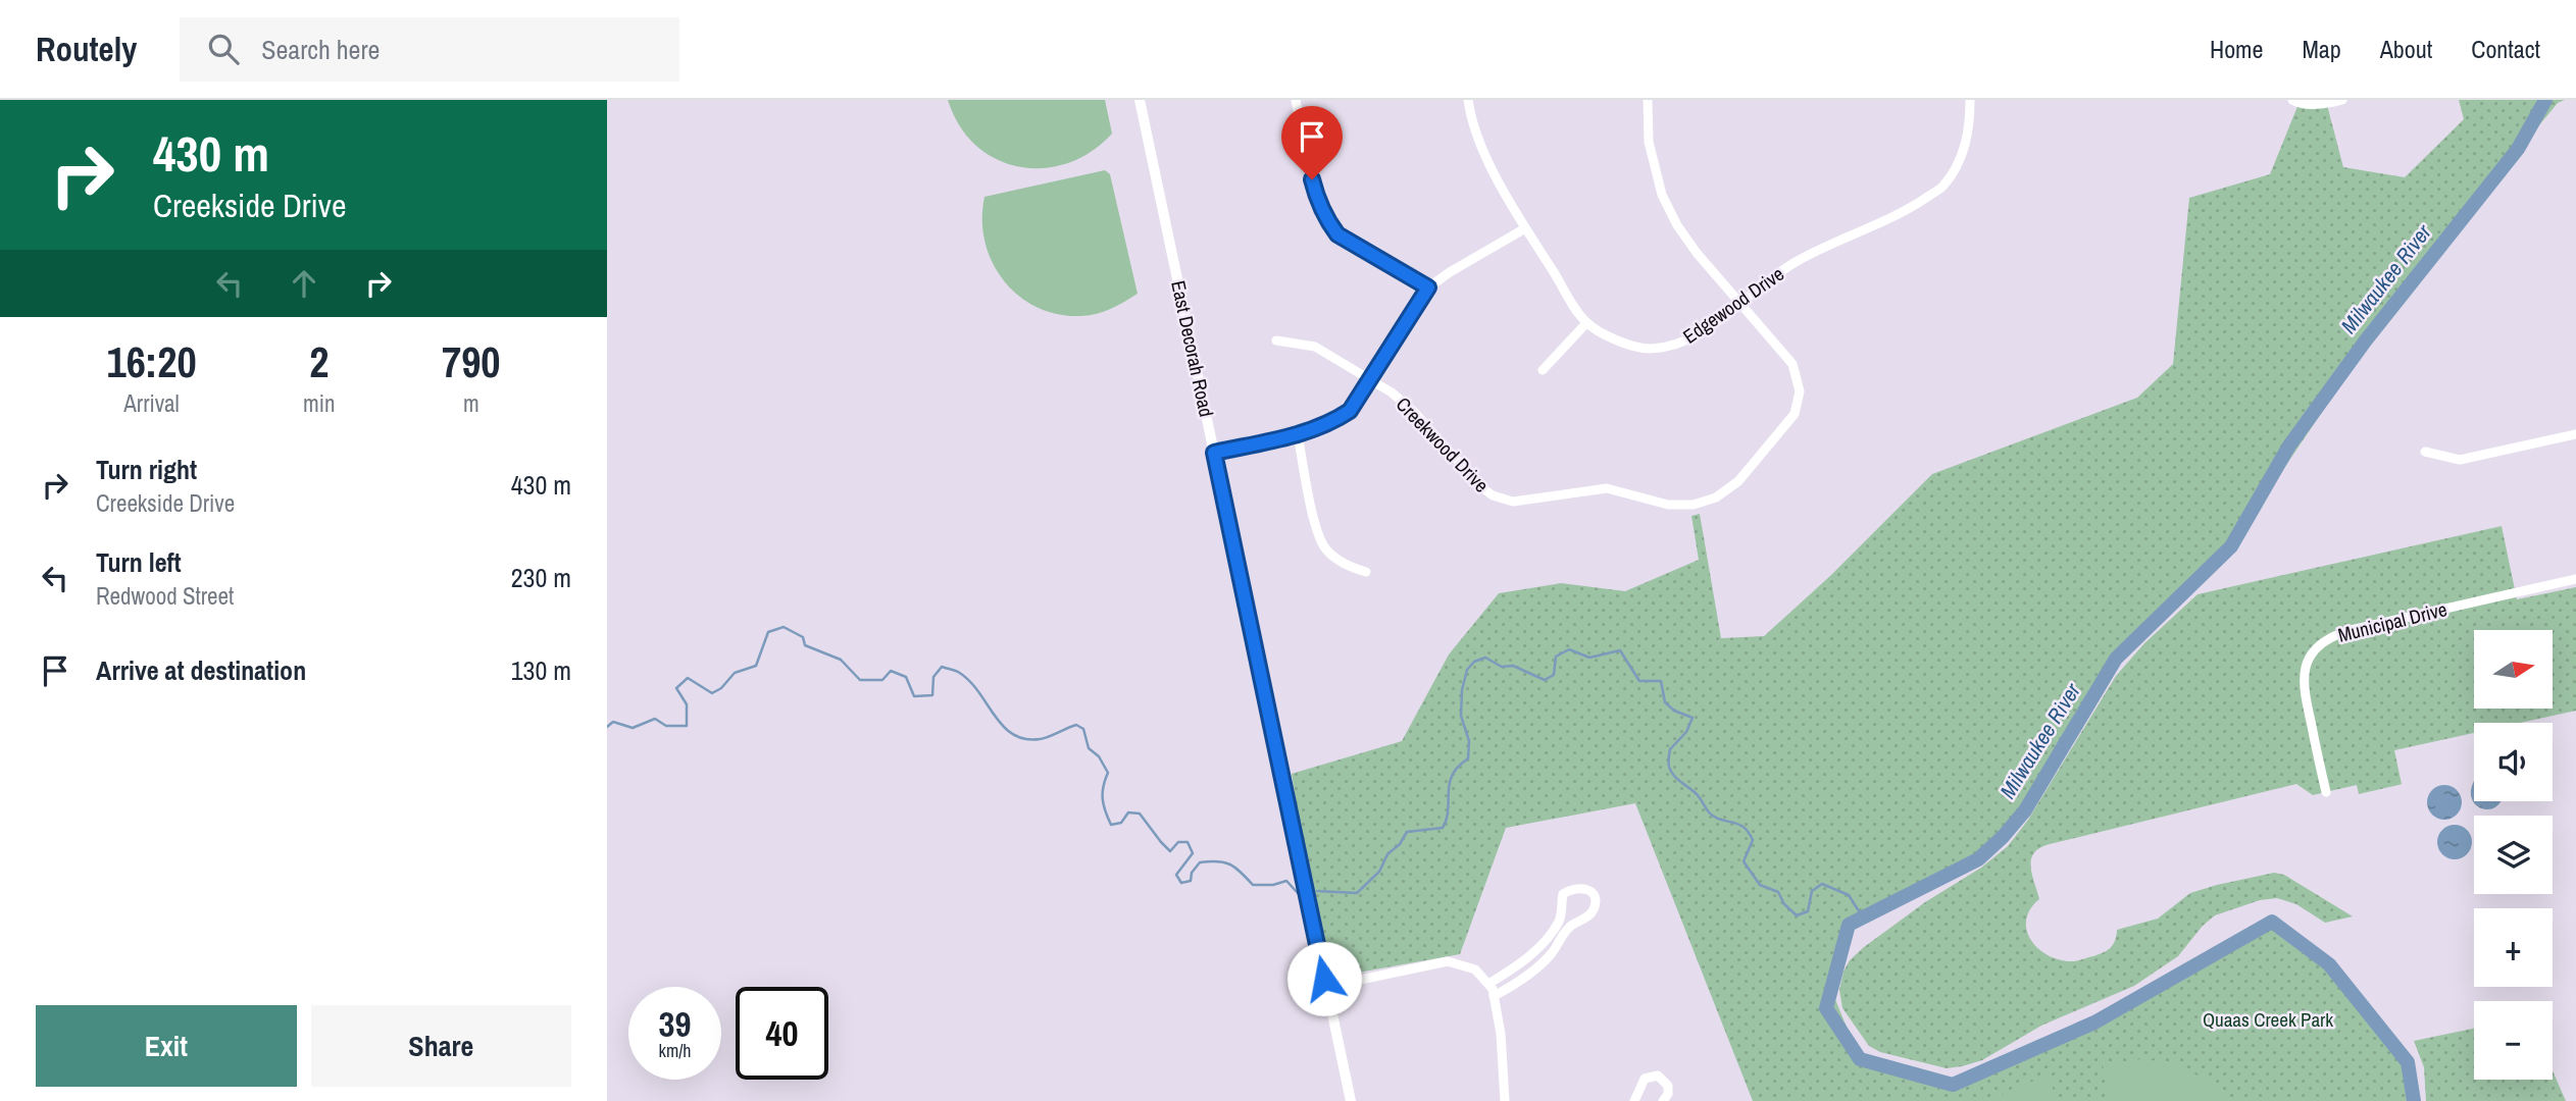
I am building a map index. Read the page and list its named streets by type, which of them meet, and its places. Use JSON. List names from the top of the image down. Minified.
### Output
{"streets":{"street":["Edgewood Drive","East Decorah Road","Creekwood Drive","Municipal Drive"]},"crossings":[["Edgewood Drive","Creekwood Drive"]],"water":["Milwaukee River"],"parks":["Quaas Creek Park"],"north":"right","page":{"header":"Routely","search":"Search here","nav":["Home","Map","About","Contact"],"turn":["430 m","Creekside Drive"],"eta":["16:20","Arrival","2","min","790","m"],"list":[{"name":"Turn right","note":"Creekside Drive","value":"430 m"},{"name":"Turn left","note":"Redwood Street","value":"230 m"},{"name":"Arrive at destination","value":"130 m"}],"map_buttons":["+","−"],"speed":"39 km/h","limit":"40","buttons":["Exit","Share"]}}
